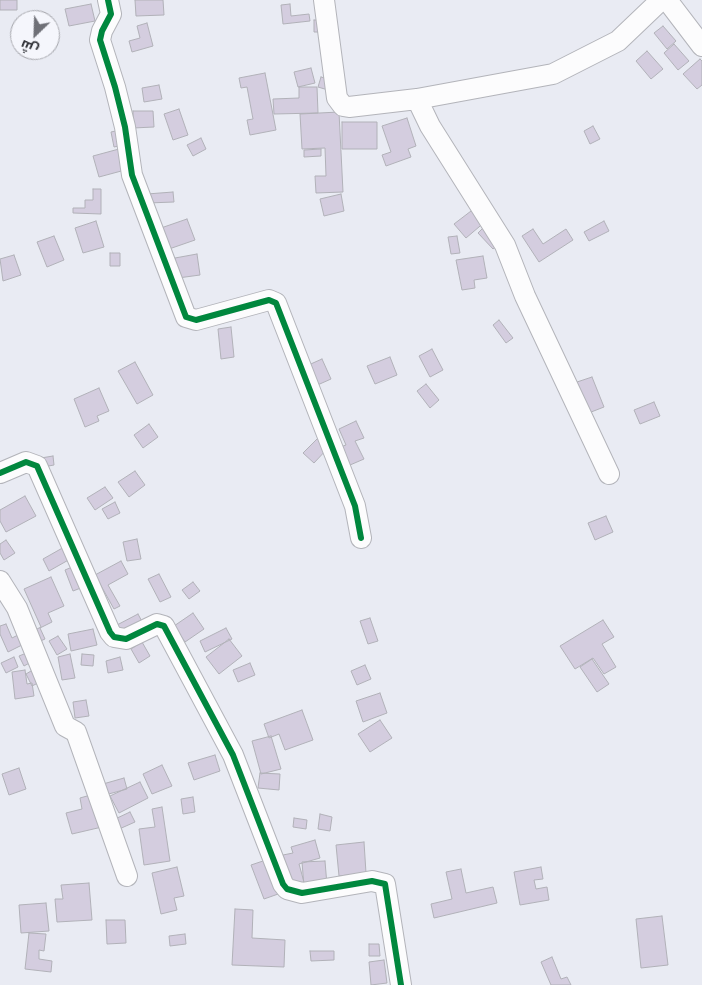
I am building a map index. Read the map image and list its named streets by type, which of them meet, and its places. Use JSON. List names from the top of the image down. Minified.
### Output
{"north":"bottom left"}
